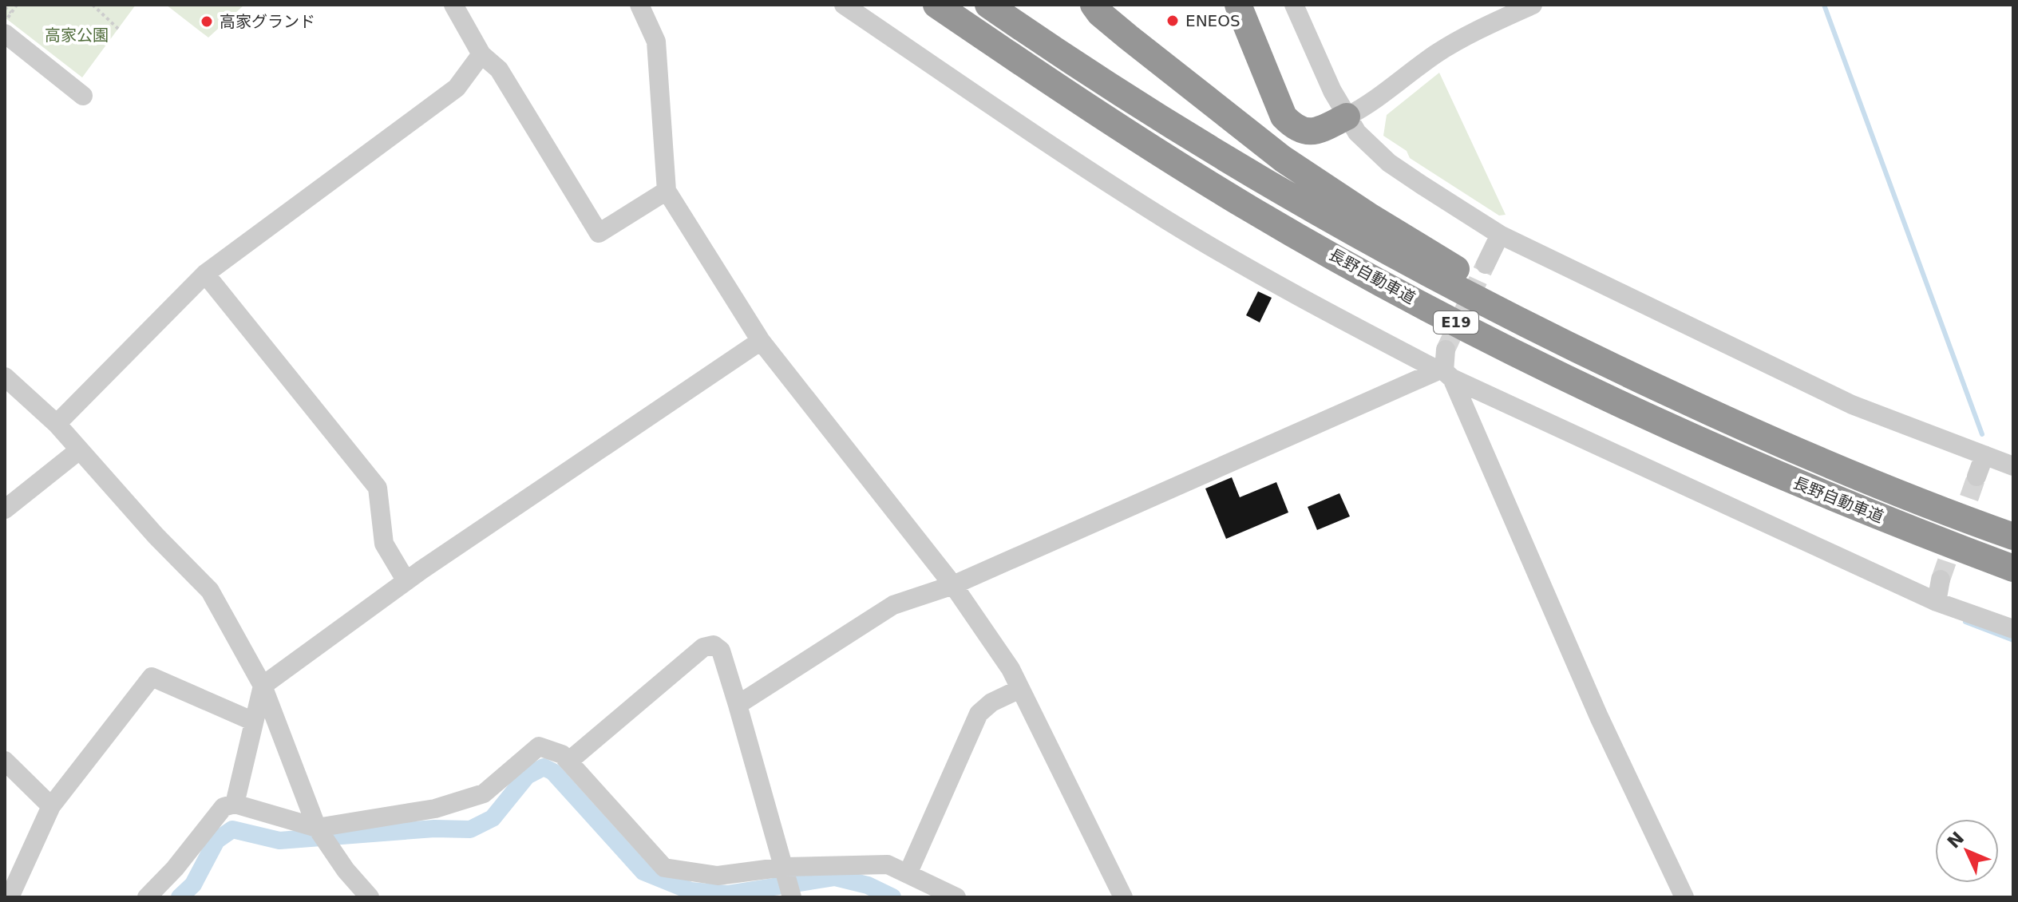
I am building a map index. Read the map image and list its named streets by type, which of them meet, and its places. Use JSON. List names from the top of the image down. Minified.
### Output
{"streets":{"highway":["長野自動車道","E19"]},"parks":["高家公園"],"places":["ENEOS","高家グランド"],"north":"top left"}
